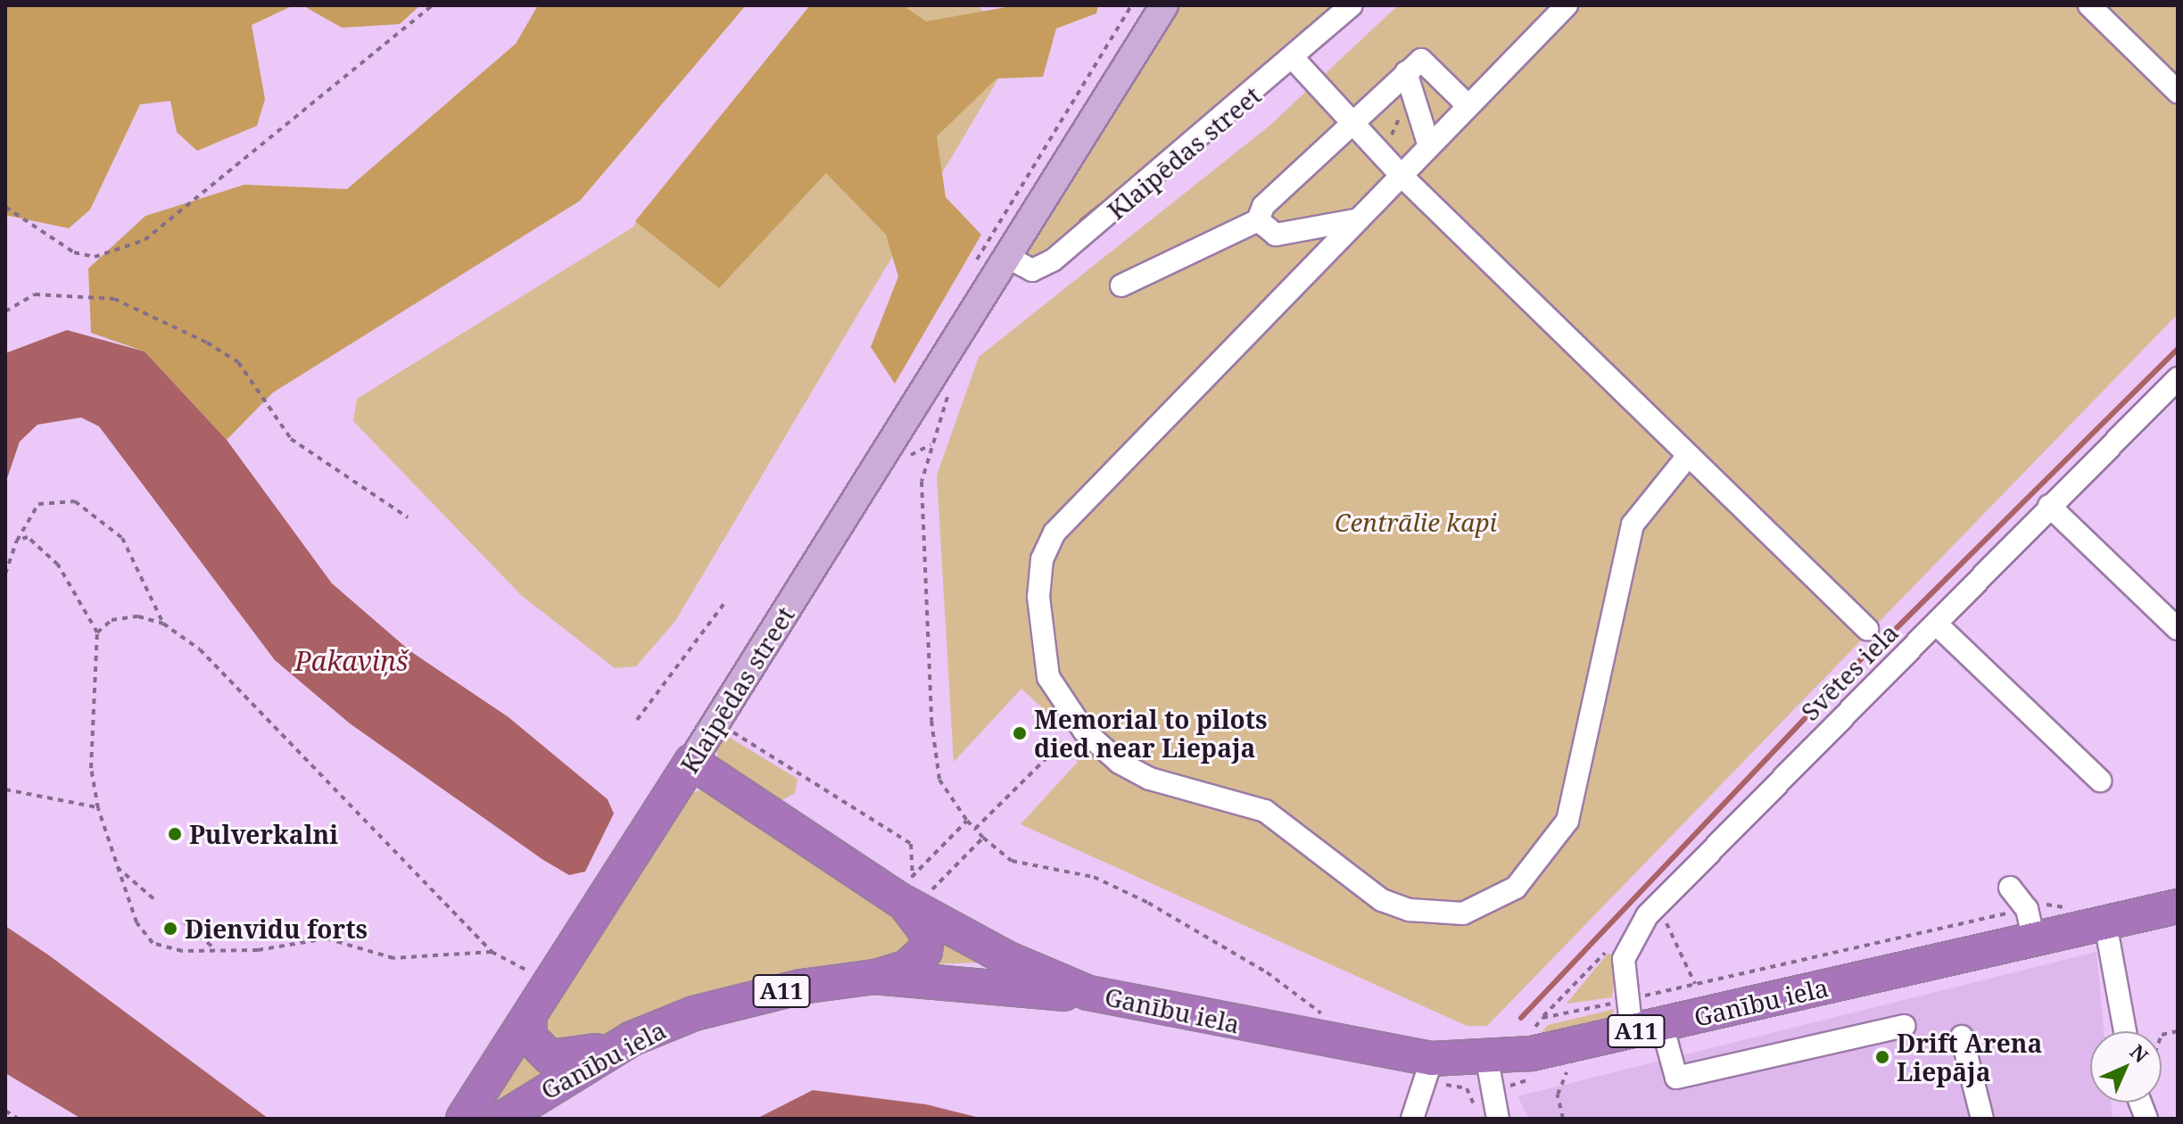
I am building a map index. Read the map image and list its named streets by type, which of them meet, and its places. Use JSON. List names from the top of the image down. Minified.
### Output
{"streets":{"highway":["Klaipēdas street","A11","Ganību iela"],"street":["Svētes iela"]},"crossings":[["Klaipēdas street","Ganību iela"],["Svētes iela","Ganību iela"]],"water":["Pakaviņš"],"parks":["Centrālie kapi"],"places":["Memorial to pilots died near Liepaja","Pulverkalni","Dienvidu forts","Drift Arena Liepāja"],"north":"top right"}
